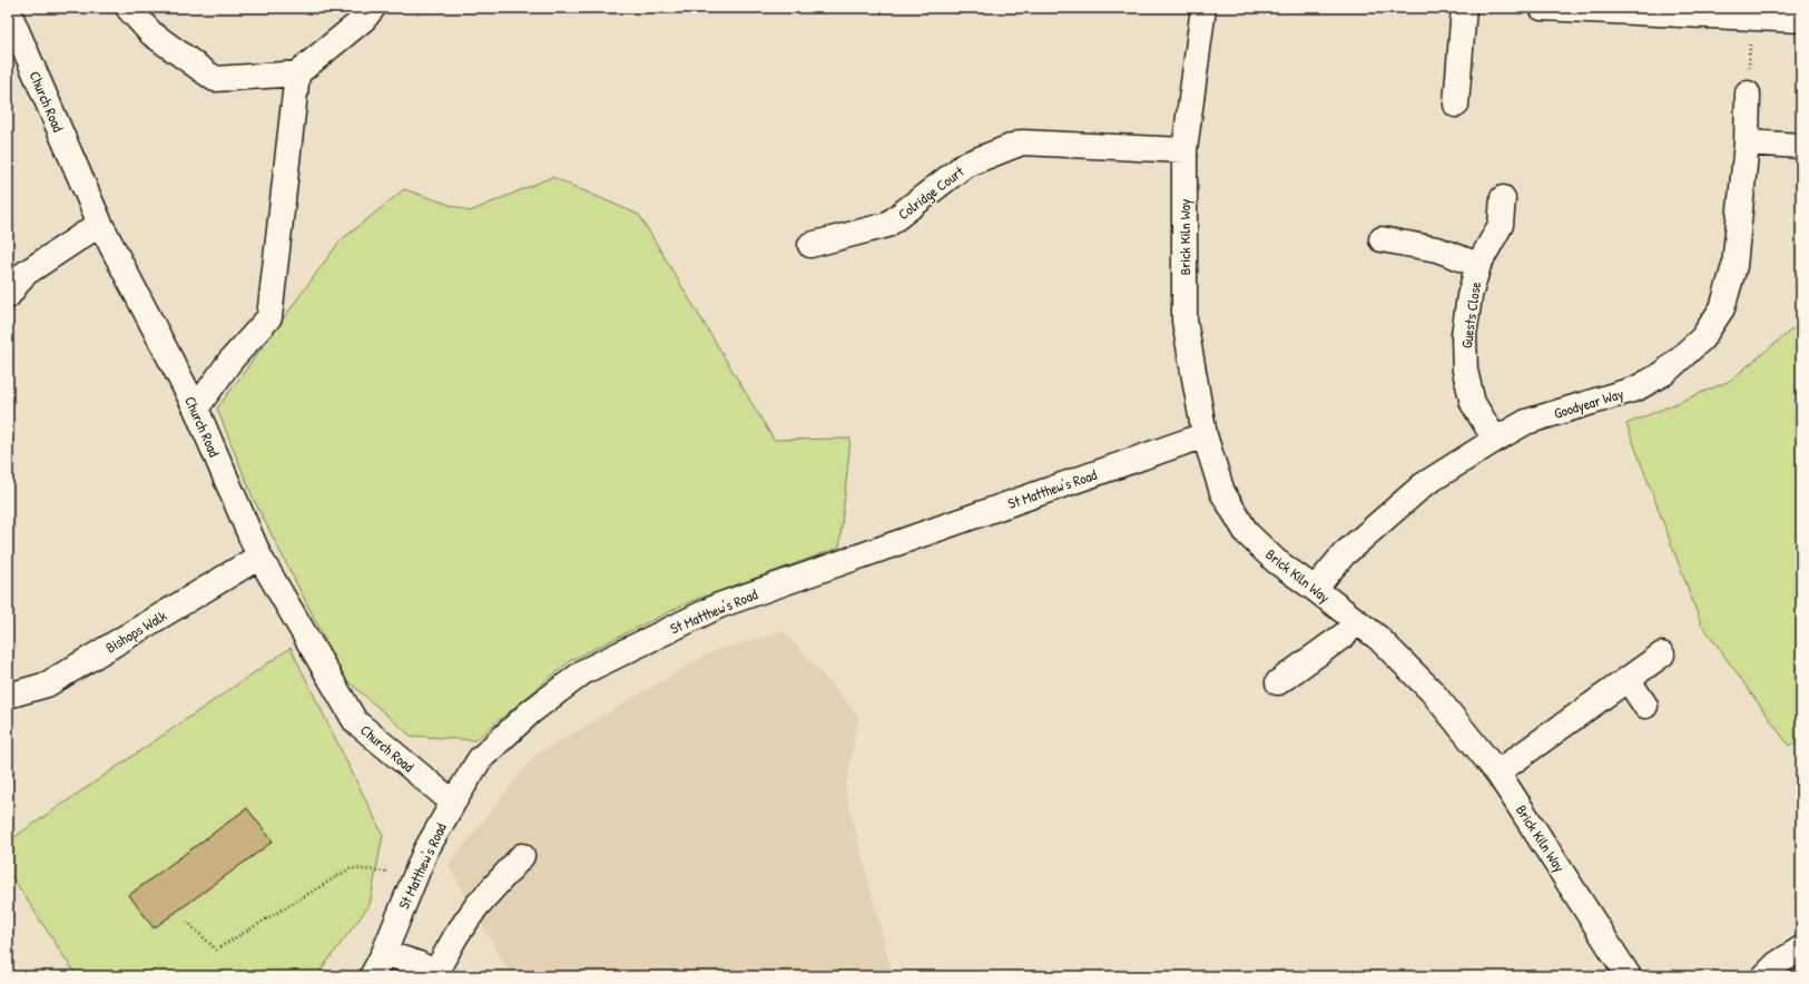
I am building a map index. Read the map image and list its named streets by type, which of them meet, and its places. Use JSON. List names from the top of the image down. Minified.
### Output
{"streets":{"street":["Church Road","Colridge Court","Brick Kiln Way","Guests Close","Goodyear Way","St Matthew's Road","Bishops Walk"]},"crossings":[["Church Road","St Matthew's Road"],["Church Road","Bishops Walk"],["Colridge Court","Brick Kiln Way"],["Brick Kiln Way","Goodyear Way"],["Brick Kiln Way","St Matthew's Road"],["Guests Close","Goodyear Way"]]}
